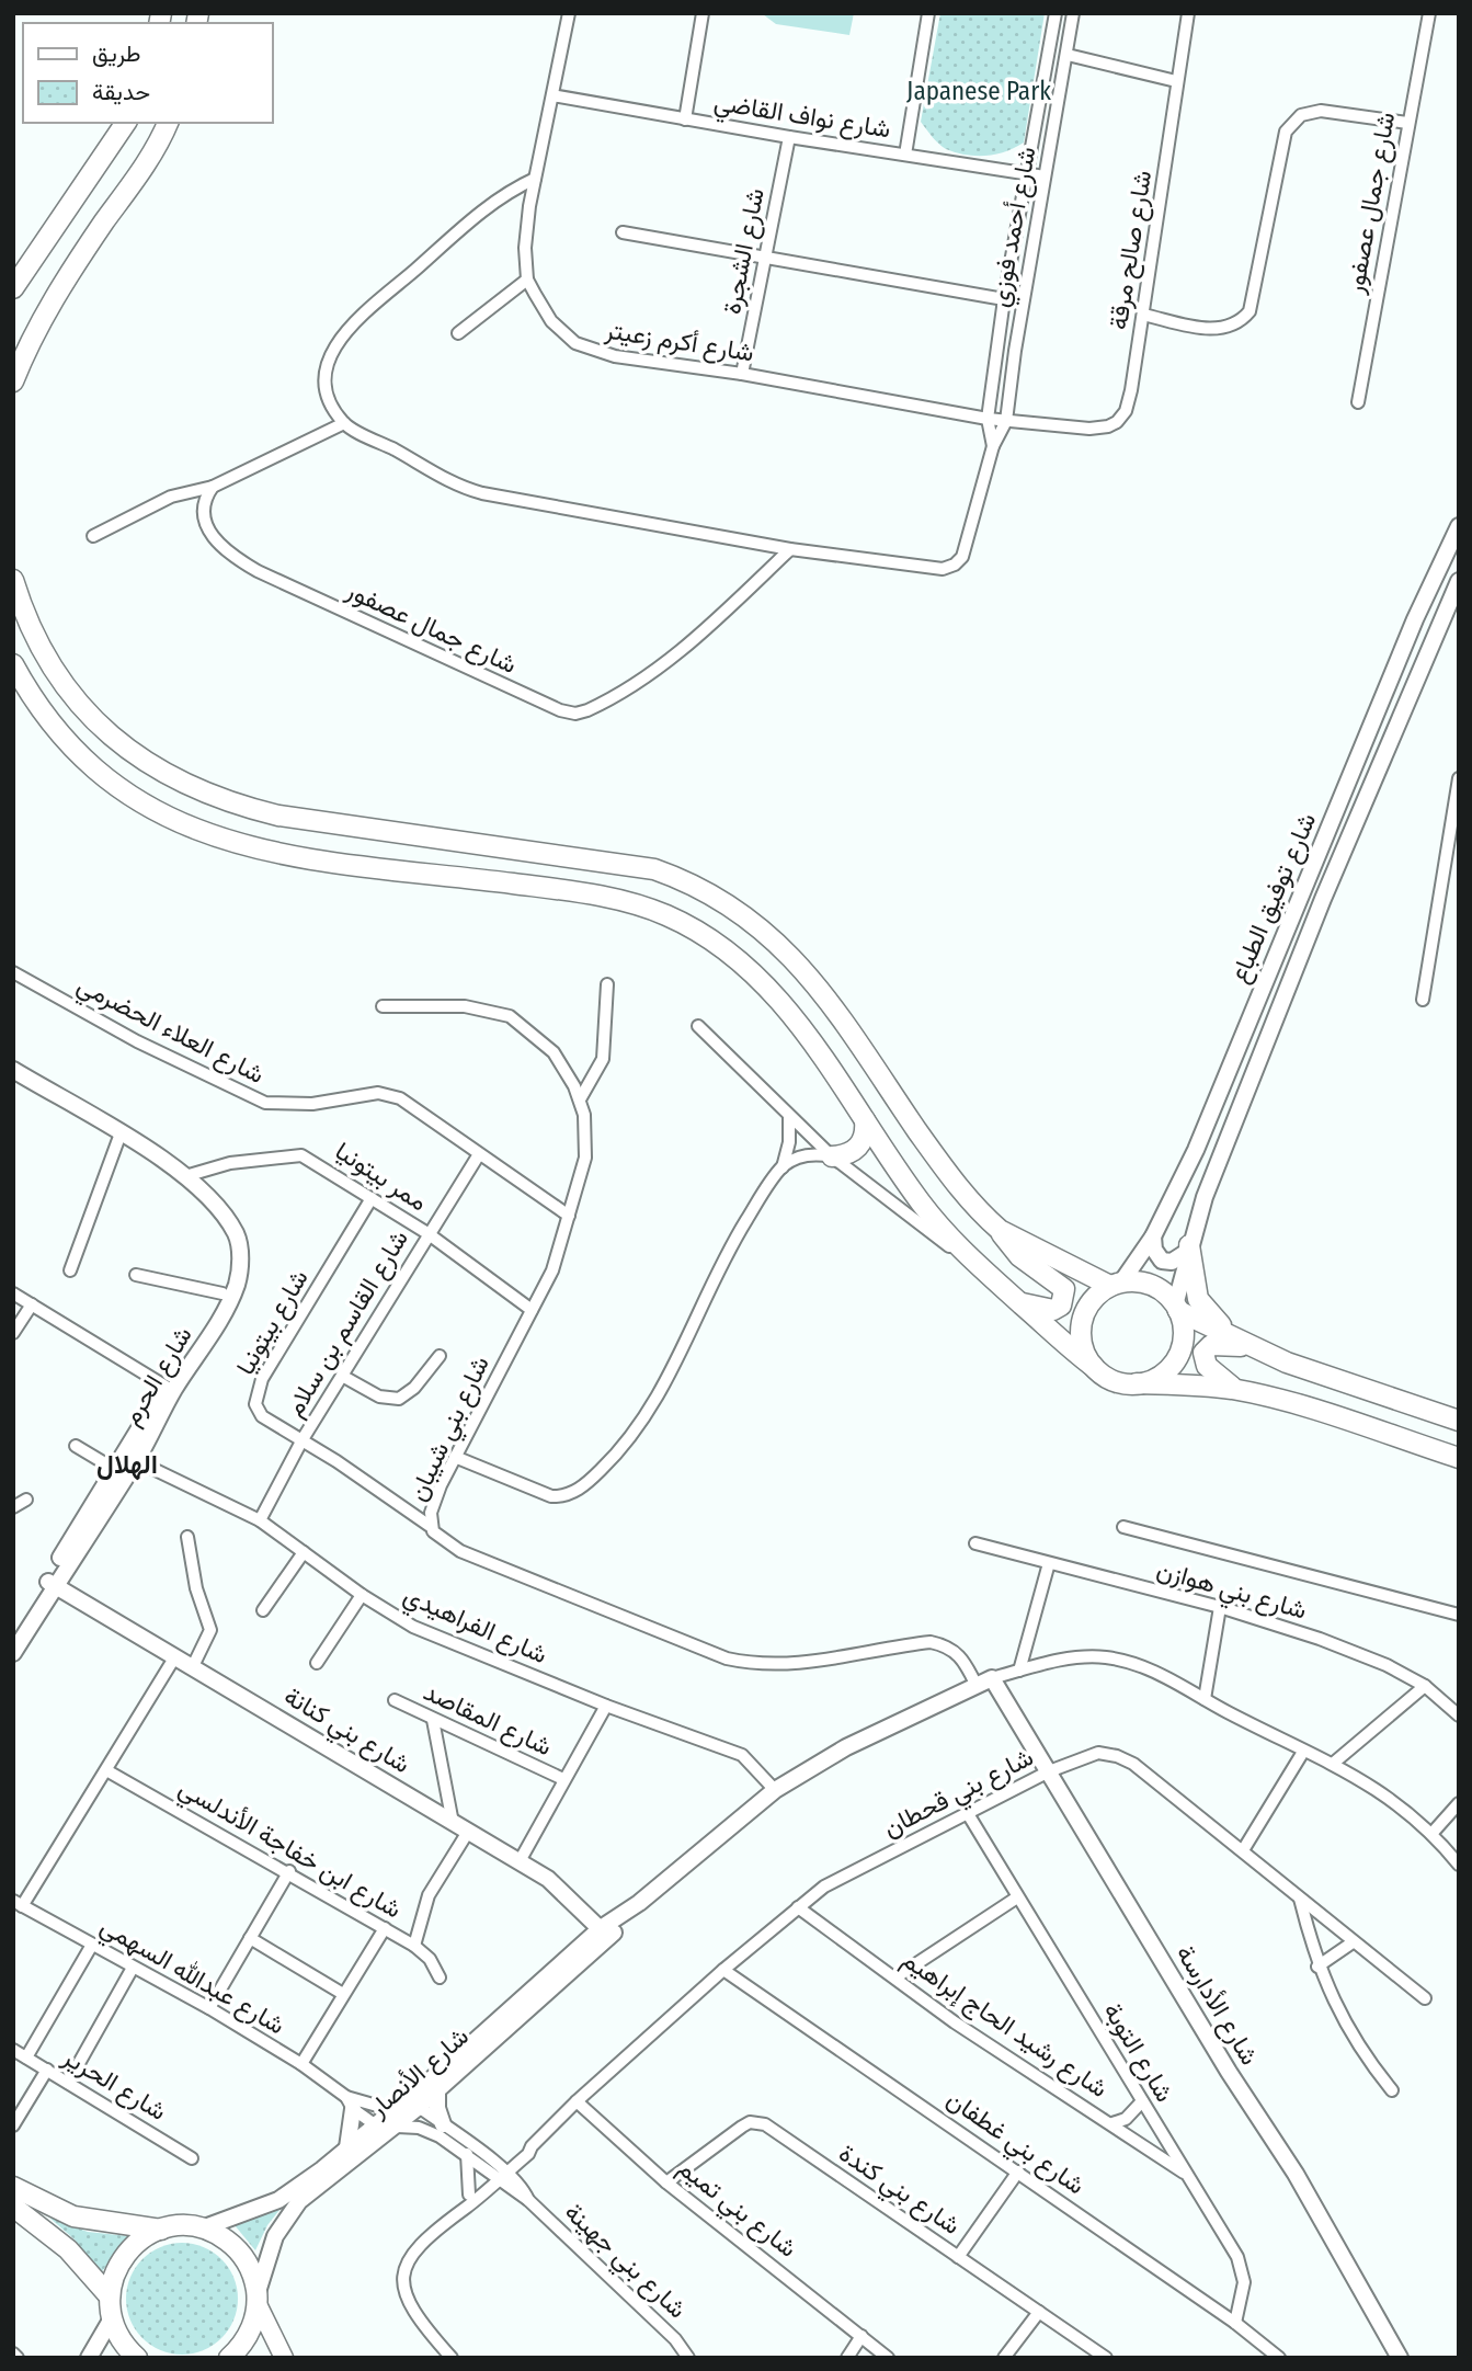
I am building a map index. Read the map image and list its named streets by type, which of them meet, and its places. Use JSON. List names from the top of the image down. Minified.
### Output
{"streets":{"street":["شارع نواف القاضي","شارع جمال عصفور","شارع أحمد فوزي","شارع صالح مرقة","شارع الشجرة","شارع أكرم زعيتر","شارع توفيق الطباع","شارع العلاء الحضرمي","ممر بيتونيا","شارع بيتونيا","شارع القاسم بن سلام","شارع الحرم","شارع بني شيبان","شارع بني هوازن","شارع الفراهيدي","شارع المقاصد","شارع بني كنانة","شارع بني قحطان","شارع ابن خفاجة الأندلسي","شارع عبدالله السهمي","شارع الأدارسة","شارع رشيد الحاج إبراهيم","شارع التوبة","شارع الأنصار","شارع الحرير","شارع بني غطفان","شارع بني كندة","شارع بني تميم","شارع بني جهينة"]},"crossings":[["شارع نواف القاضي","شارع أحمد فوزي"],["شارع نواف القاضي","شارع الشجرة"],["شارع نواف القاضي","شارع أكرم زعيتر"],["شارع جمال عصفور","شارع أحمد فوزي"],["شارع أحمد فوزي","شارع صالح مرقة"],["شارع أحمد فوزي","شارع أكرم زعيتر"],["شارع صالح مرقة","شارع أكرم زعيتر"],["شارع الشجرة","شارع أكرم زعيتر"],["شارع العلاء الحضرمي","شارع القاسم بن سلام"],["شارع العلاء الحضرمي","شارع بني شيبان"],["ممر بيتونيا","شارع بيتونيا"],["ممر بيتونيا","شارع القاسم بن سلام"],["ممر بيتونيا","شارع الحرم"],["ممر بيتونيا","شارع بني شيبان"],["شارع بيتونيا","شارع القاسم بن سلام"],["شارع بيتونيا","شارع بني شيبان"],["شارع القاسم بن سلام","شارع الفراهيدي"],["شارع الحرم","شارع الفراهيدي"],["شارع الحرم","شارع بني كنانة"],["شارع بني شيبان","شارع الأنصار"],["شارع الفراهيدي","شارع الأنصار"],["شارع بني كنانة","شارع الأنصار"],["شارع بني قحطان","شارع الأدارسة"],["شارع بني قحطان","شارع رشيد الحاج إبراهيم"],["شارع بني قحطان","شارع التوبة"],["شارع بني قحطان","شارع بني غطفان"],["شارع بني قحطان","شارع بني تميم"],["شارع بني قحطان","شارع بني جهينة"],["شارع عبدالله السهمي","شارع الأنصار"],["شارع عبدالله السهمي","شارع بني جهينة"],["شارع الأدارسة","شارع الأنصار"],["شارع رشيد الحاج إبراهيم","شارع التوبة"],["شارع التوبة","شارع بني غطفان"],["شارع الأنصار","شارع بني جهينة"],["شارع بني كندة","شارع بني تميم"]],"districts":["الهلال"],"parks":["Japanese Park"],"legend":["طريق","حديقة"]}
